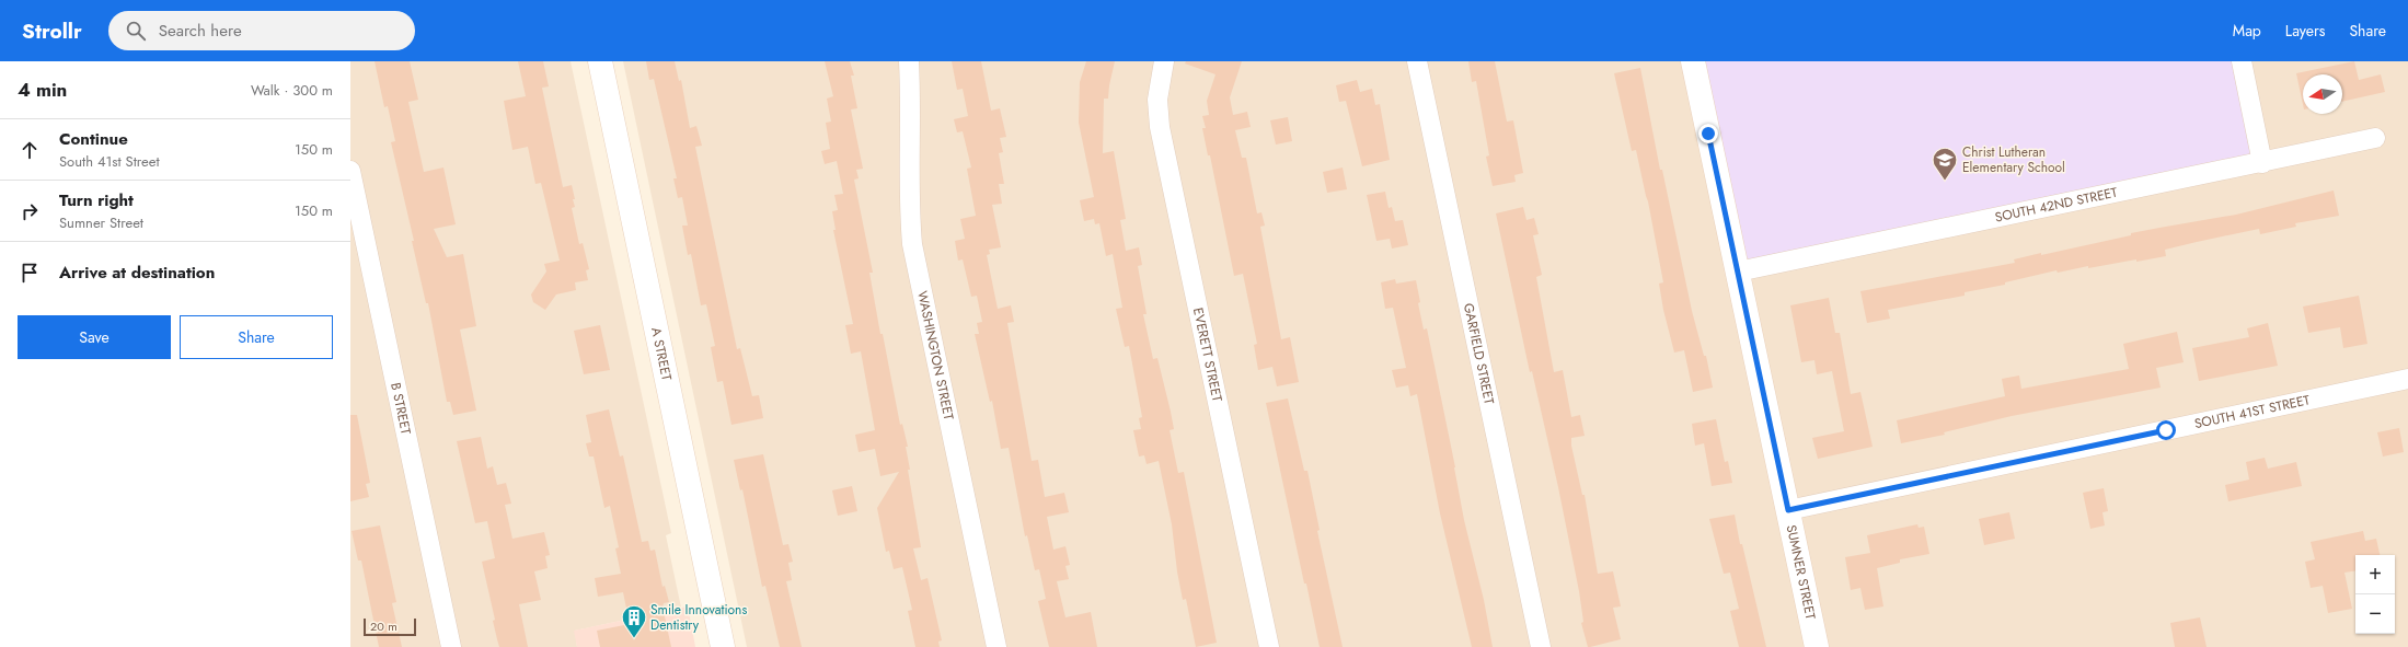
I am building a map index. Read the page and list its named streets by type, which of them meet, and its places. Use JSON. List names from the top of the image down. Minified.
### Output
{"streets":{"street":["SOUTH 42ND STREET","A STREET","EVERETT STREET","GARFIELD STREET","WASHINGTON STREET","B STREET","SOUTH 41ST STREET","SUMNER STREET"]},"crossings":[["SOUTH 42ND STREET","SUMNER STREET"],["SOUTH 41ST STREET","SUMNER STREET"]],"places":{"school or university":["Christ Lutheran Elementary School"],"building":["Smile Innovations Dentistry"]},"scale_bar":"20 m","north":"left","page":{"header":"Strollr","search":"Search here","nav":["Map","Layers","Share"],"heading":["4 min","Walk · 300 m"],"list":[["Continue","South 41st Street","150 m"],["Turn right","Sumner Street","150 m"],"Arrive at destination"],"buttons":["Save","Share"],"map_buttons":["+","−"],"scale":"20 m"}}
